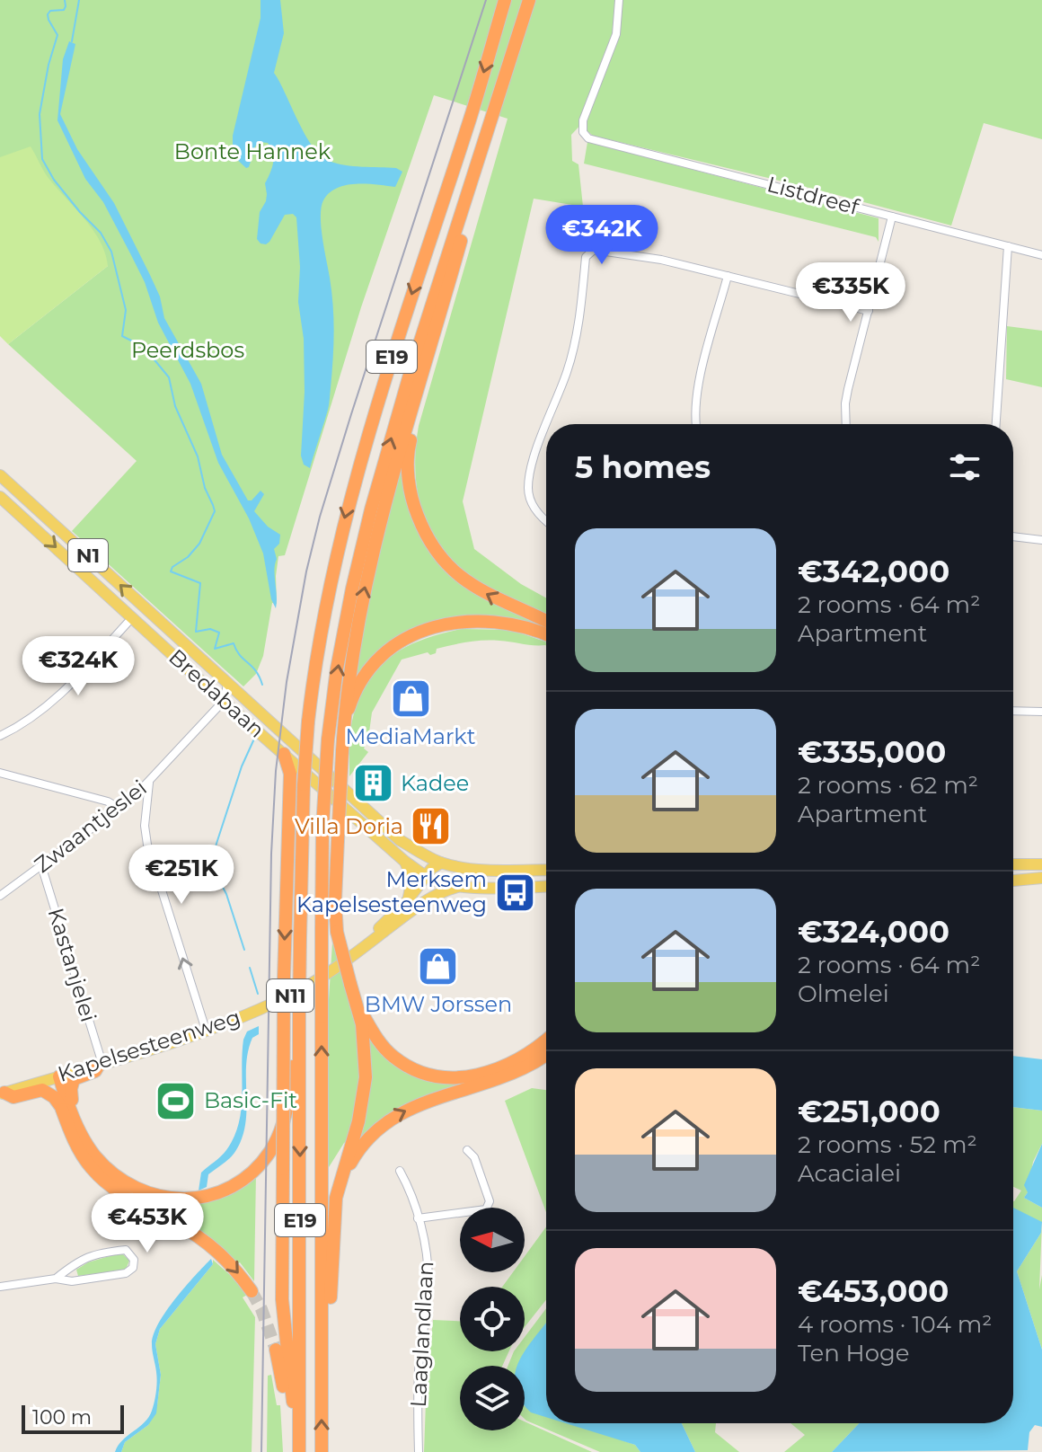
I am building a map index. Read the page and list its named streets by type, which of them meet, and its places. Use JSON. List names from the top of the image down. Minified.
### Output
{"streets":{"highway":["E19"],"main road":["N1","Bredabaan","N11","Kapelsesteenweg"],"street":["Listdreef","Zwaantjeslei","Kastanjelei","Laaglandlaan"]},"crossings":[["Bredabaan","Zwaantjeslei"],["Bredabaan","Kapelsesteenweg"],["Zwaantjeslei","Kastanjelei"],["Kastanjelei","Kapelsesteenweg"]],"parks":["Bonte Hannek","Peerdsbos"],"places":{"shop":["MediaMarkt","BMW Jorssen"],"building":["Kadee"],"restaurant":["Villa Doria"],"bus stop":["Merksem Kapelsesteenweg"],"sports":["Basic-Fit"]},"scale_bar":"100 m","north":"left","page":{"price":["€342K","€335K","€324K","€251K","€453K"],"heading":"5 homes","list":[{"name":"€342,000","note":"2 rooms · 64 m² · Apartment"},{"name":"€335,000","note":"2 rooms · 62 m² · Apartment"},{"name":"€324,000","note":"2 rooms · 64 m² · Olmelei"},{"name":"€251,000","note":"2 rooms · 52 m² · Acacialei"},{"name":"€453,000","note":"4 rooms · 104 m² · Ten Hoge"}],"scale":"100 m"}}
